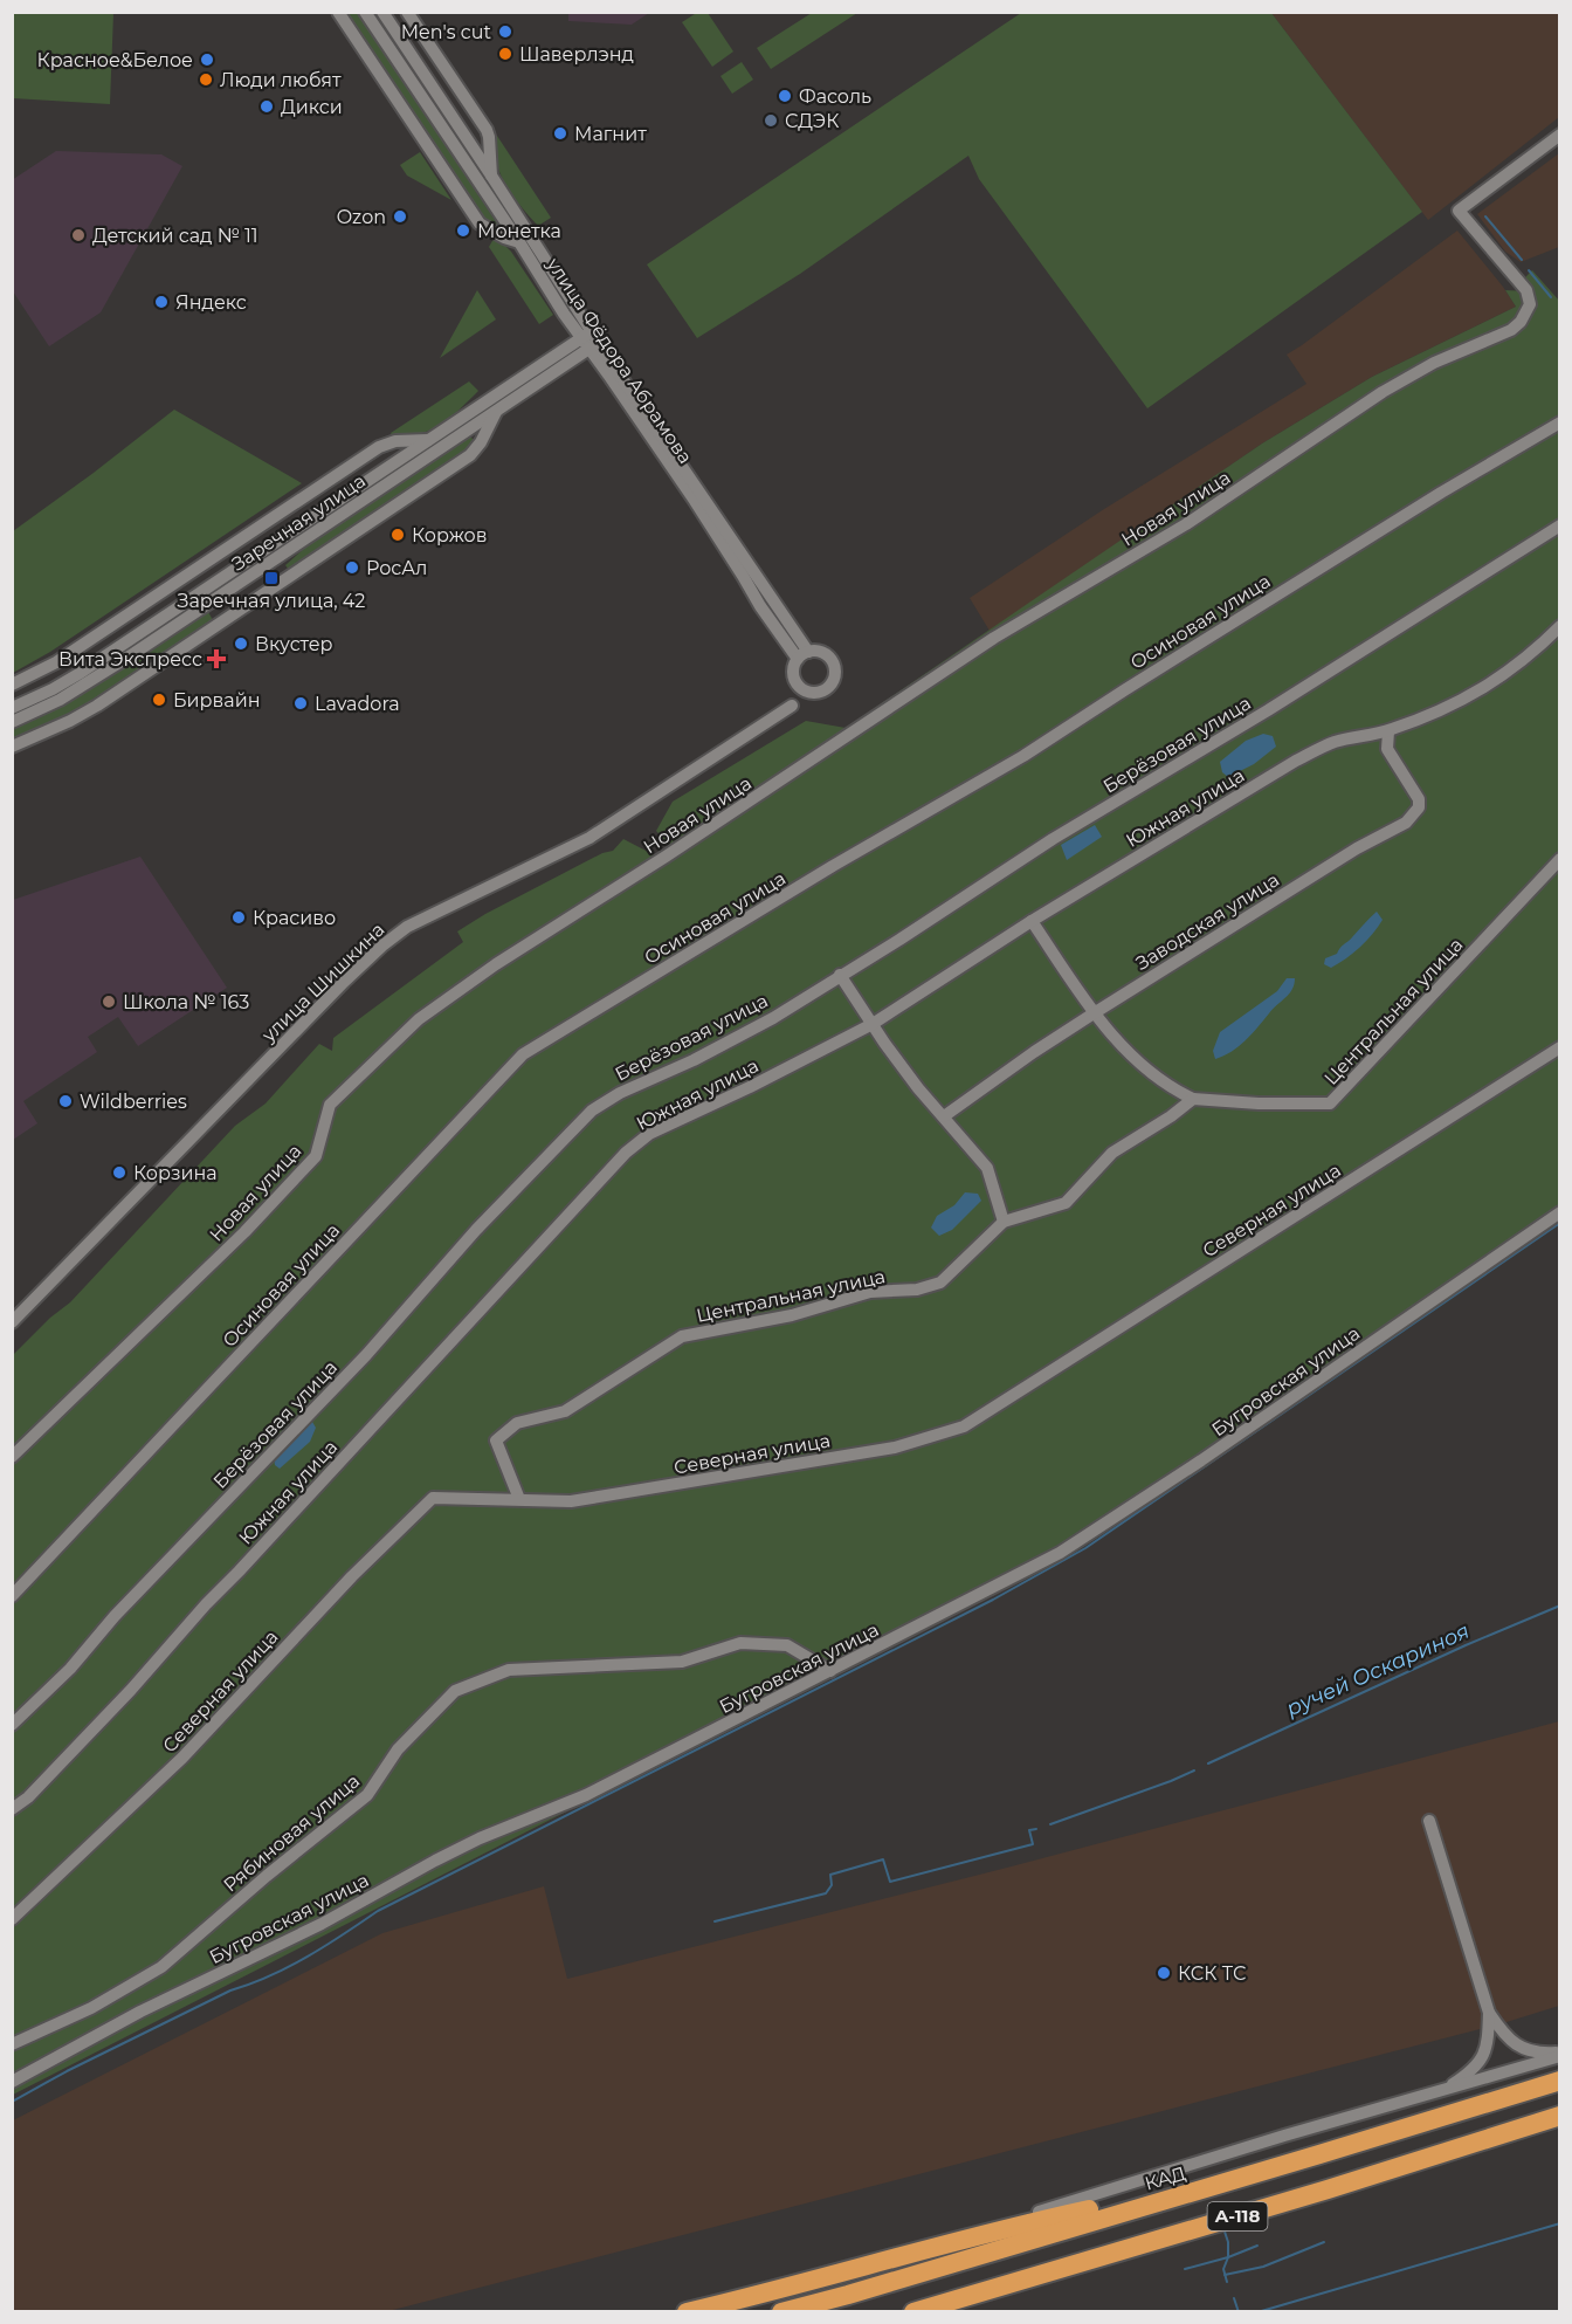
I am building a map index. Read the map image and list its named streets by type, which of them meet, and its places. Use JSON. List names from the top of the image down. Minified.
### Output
{"streets":{"highway":["КАД","А-118"],"street":["улица Фёдора Абрамова","Новая улица","Заречная улица","Осиновая улица","Берёзовая улица","Южная улица","Заводская улица","улица Шишкина","Центральная улица","Северная улица","Бугровская улица","Рябиновая улица"]},"crossings":[["улица Фёдора Абрамова","Заречная улица"],["Южная улица","Заводская улица"],["Центральная улица","Северная улица"],["Бугровская улица","Рябиновая улица"]],"water":["ручей Оскариноя"],"places":{"other":["Men's cut","Шаверлэнд","Красное&Белое","Люди любят","Фасоль","Дикси","СДЭК","Магнит","Ozon","Монетка","Детский сад № 11","Яндекс","Коржов","РосАл","Вкустер","Бирвайн","Lavadora","Красиво","Школа № 163","Wildberries","Корзина","КСК ТС"],"transit":["Заречная улица, 42"],"health":["Вита Экспресс"]}}
